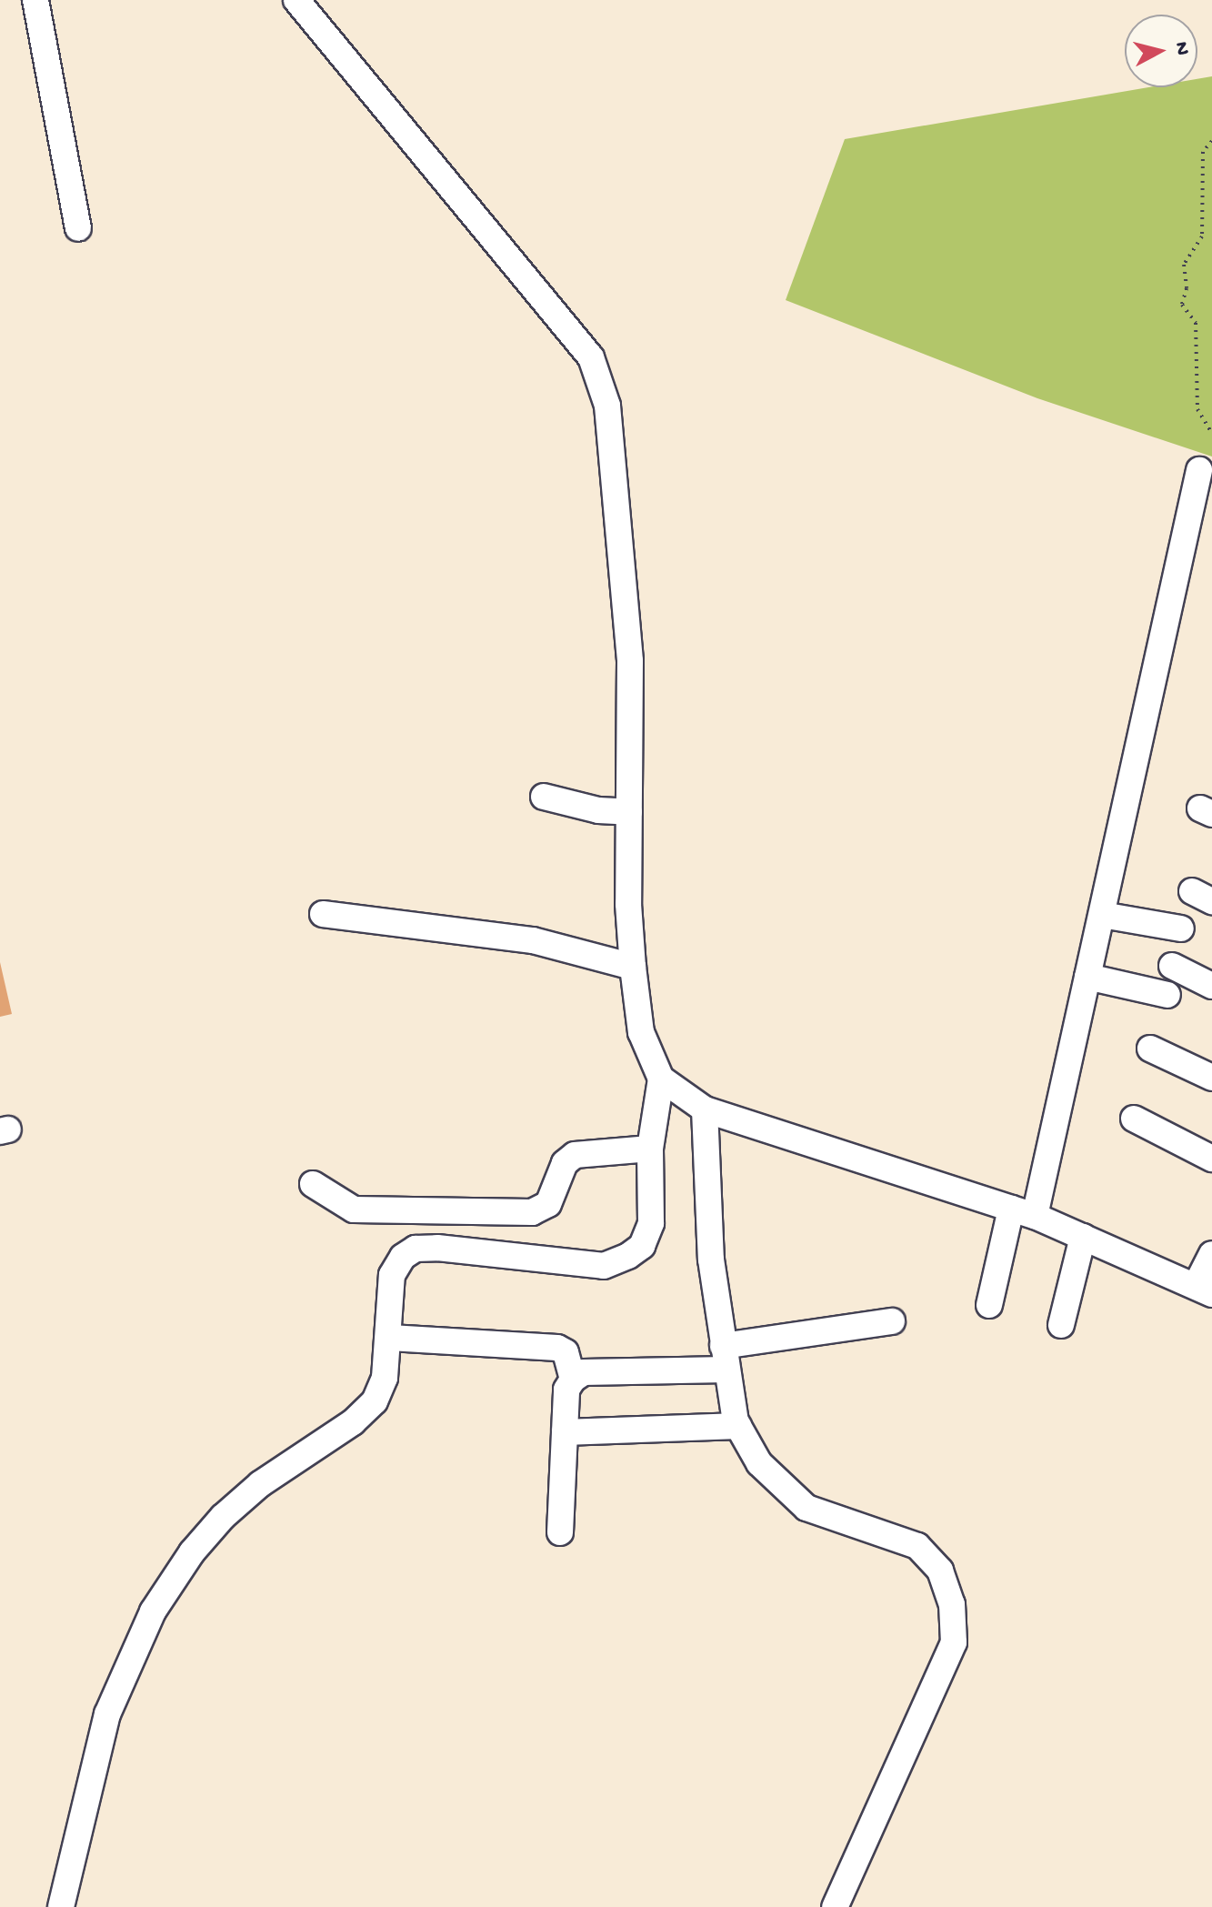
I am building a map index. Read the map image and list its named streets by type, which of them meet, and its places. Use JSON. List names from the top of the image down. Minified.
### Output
{"north":"right"}
